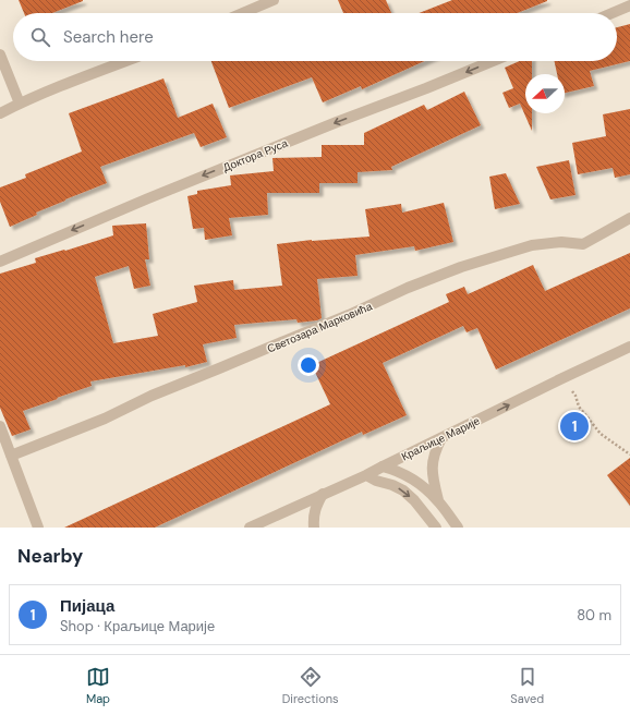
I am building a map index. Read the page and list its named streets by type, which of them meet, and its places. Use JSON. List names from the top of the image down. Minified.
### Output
{"streets":{"street":["Доктора Руса","Светозара Марковића","Краљице Марије"]},"one_way":["Доктора Руса"],"north":"left","page":{"search":"Search here","pins":"1","heading":"Nearby","list":[{"mark":"1","name":"Пијаца","note":"Shop · Краљице Марије","value":"80 m"}],"nav":["Map","Directions","Saved"]}}
